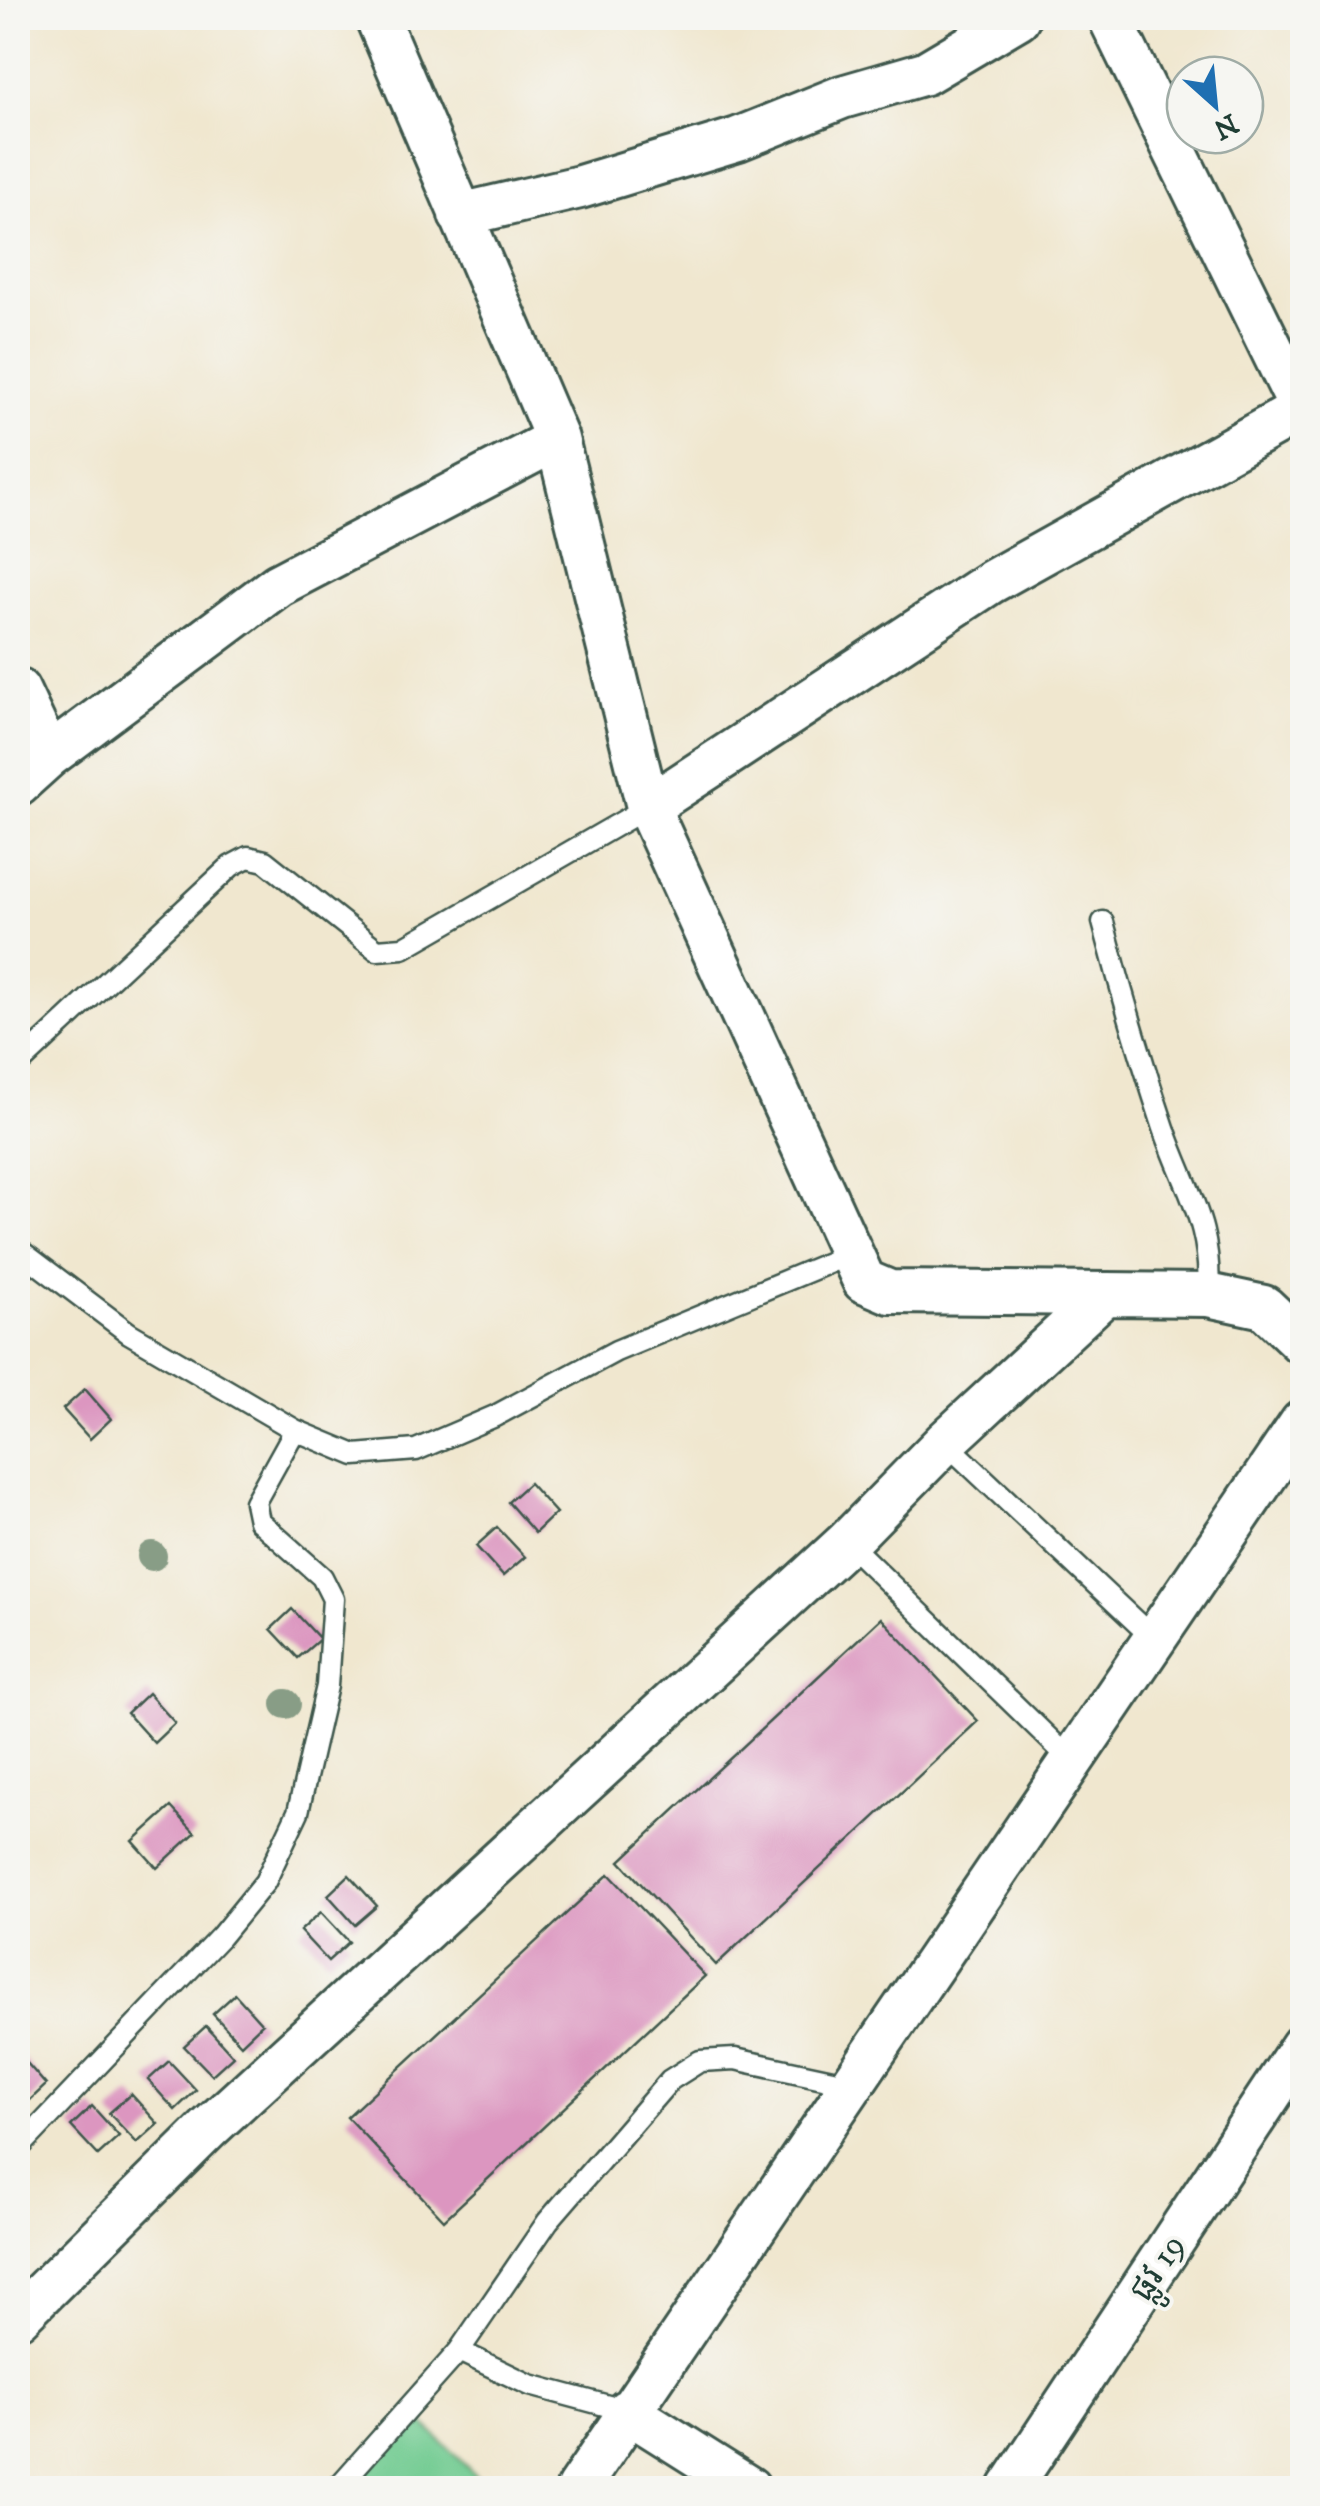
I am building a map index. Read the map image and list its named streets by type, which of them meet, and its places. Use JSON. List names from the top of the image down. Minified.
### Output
{"streets":{"street":["ផ្លូវ 19"]},"north":"bottom right"}
